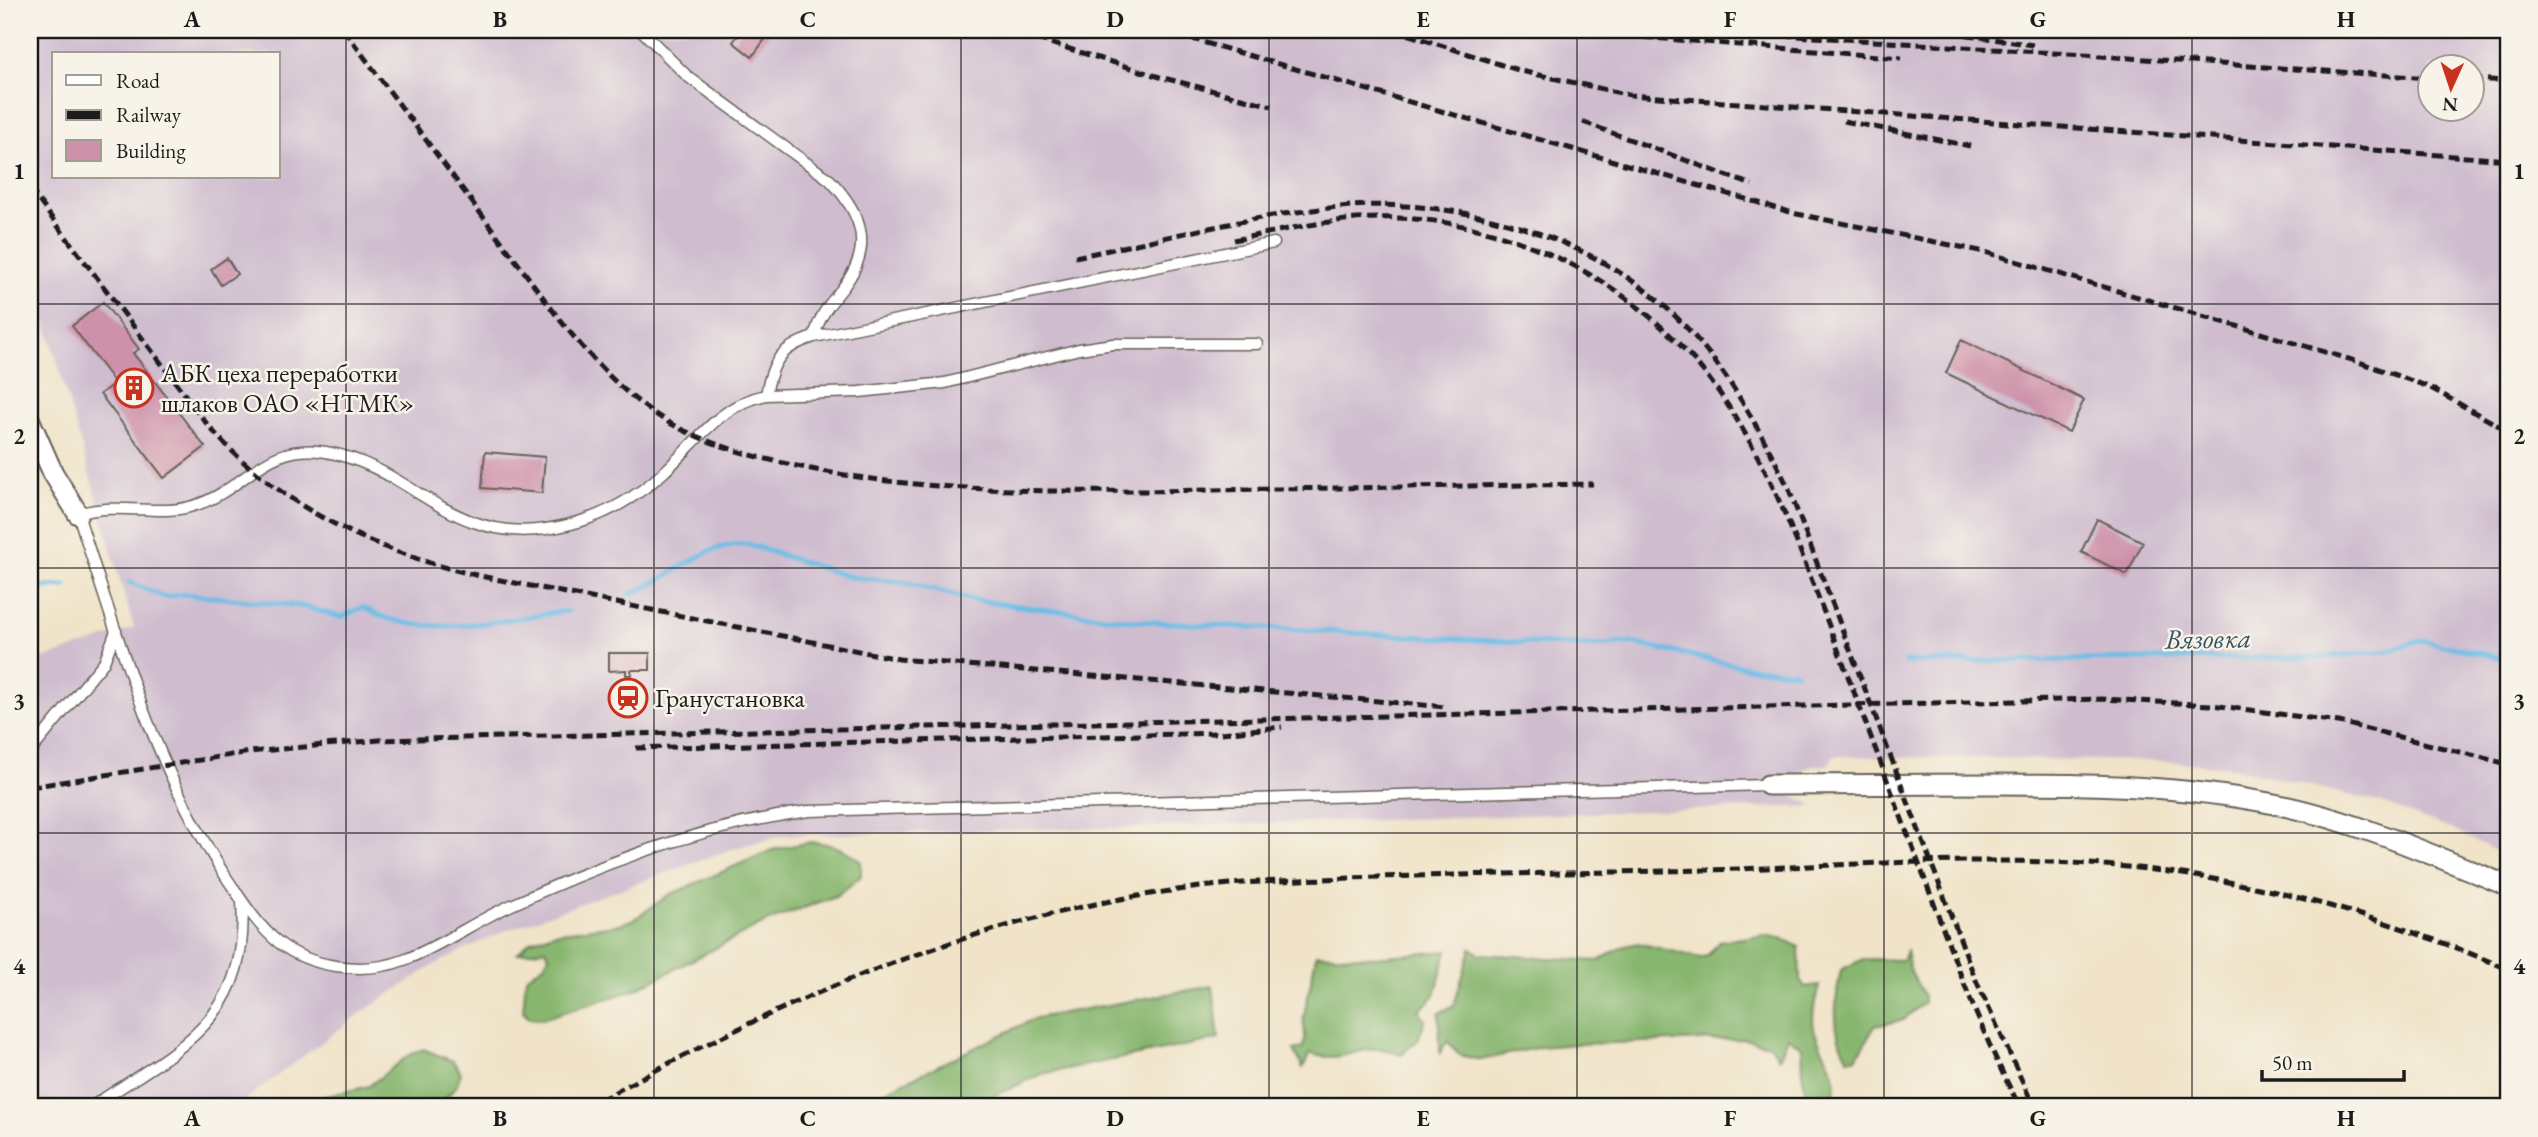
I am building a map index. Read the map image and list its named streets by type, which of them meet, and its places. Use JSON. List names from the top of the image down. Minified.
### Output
{"water":["Вязовка"],"places":{"building":["АБК цеха переработки шлаков ОАО «НТМК»"],"station":["Гранустановка"]},"legend":["Road","Railway","Building"],"scale_bar":"50 m","north":"bottom","grid":{"columns":["A","B","C","D","E","F","G","H"],"rows":["1","2","3","4"]}}
